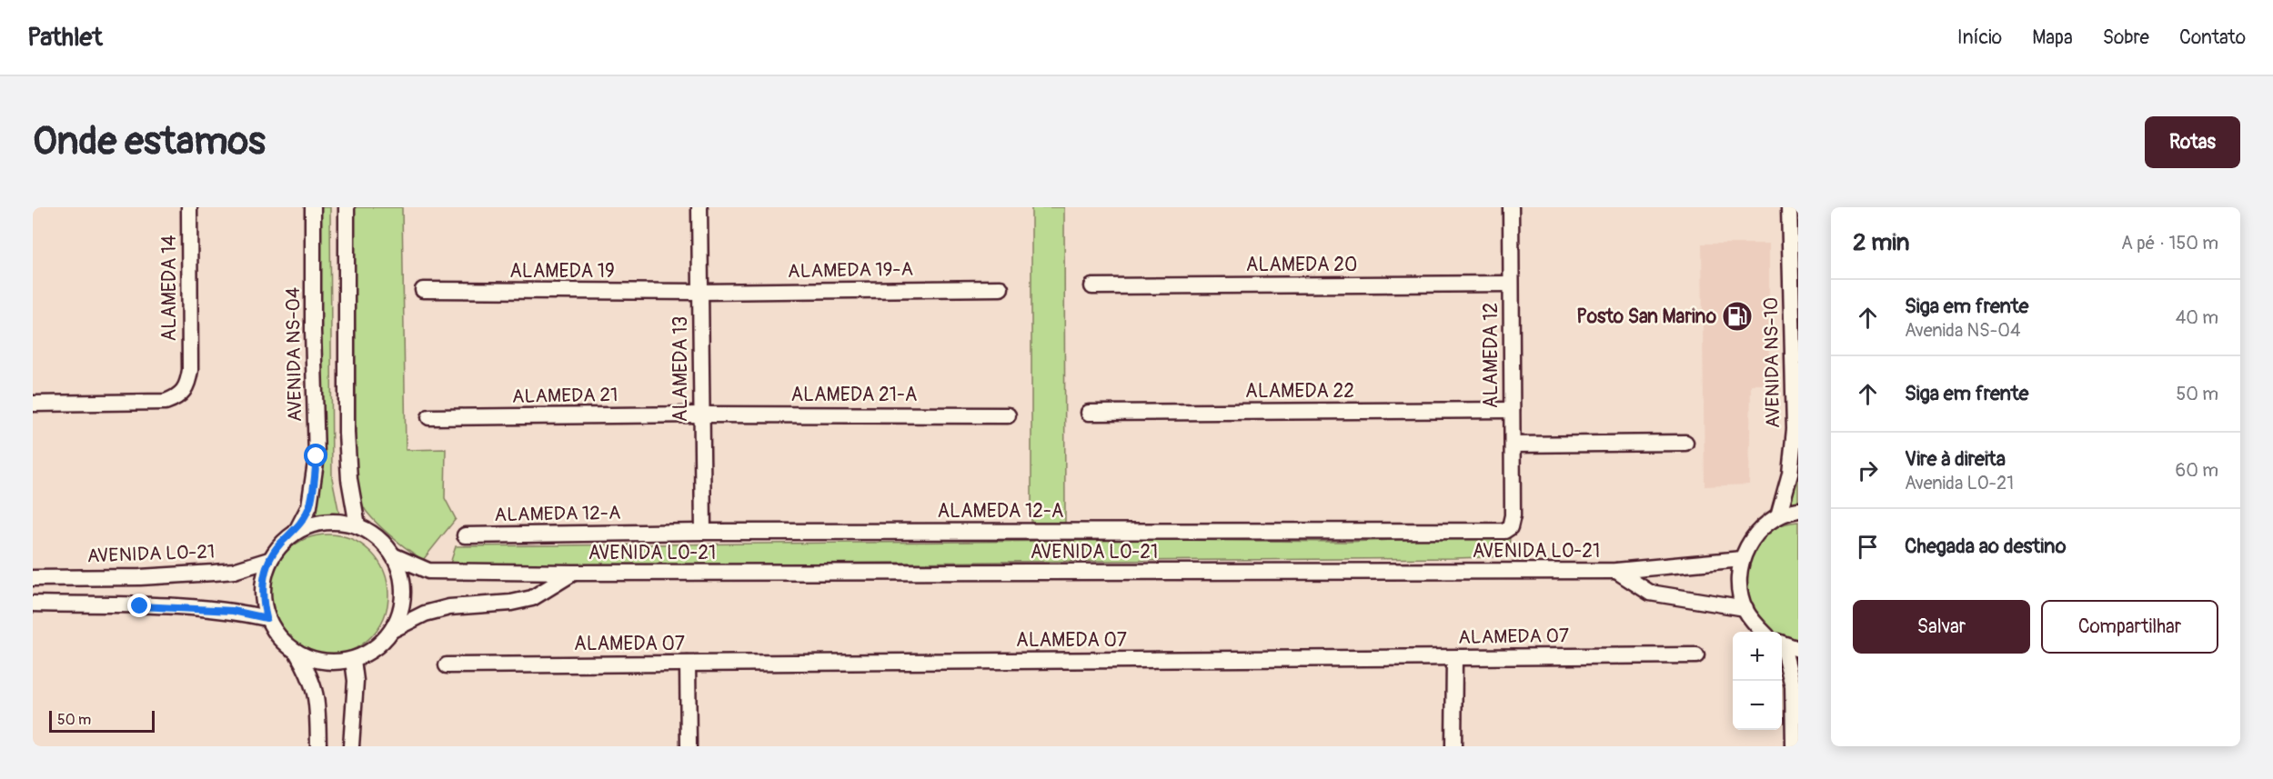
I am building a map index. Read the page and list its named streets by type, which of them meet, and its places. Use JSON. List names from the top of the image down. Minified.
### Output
{"streets":{"street":["ALAMEDA 20","ALAMEDA 19-A","ALAMEDA 19","ALAMEDA 14","AVENIDA NS-04","ALAMEDA 12","AVENIDA NS-10","ALAMEDA 13","ALAMEDA 22","ALAMEDA 21-A","ALAMEDA 21","ALAMEDA 12-A","AVENIDA LO-21","ALAMEDA 07"]},"crossings":[["ALAMEDA 20","ALAMEDA 12"],["ALAMEDA 19-A","ALAMEDA 19"],["ALAMEDA 19-A","ALAMEDA 13"],["ALAMEDA 19","ALAMEDA 13"],["AVENIDA NS-04","AVENIDA LO-21"],["ALAMEDA 12","ALAMEDA 22"],["ALAMEDA 12","ALAMEDA 12-A"],["ALAMEDA 13","ALAMEDA 21-A"],["ALAMEDA 13","ALAMEDA 21"],["ALAMEDA 13","ALAMEDA 12-A"],["ALAMEDA 21-A","ALAMEDA 21"]],"places":{"fuel station":["Posto San Marino"]},"scale_bar":"50 m","page":{"header":"Pathlet","nav":["Início","Mapa","Sobre","Contato"],"buttons":["Rotas",["Salvar","Compartilhar"]],"title":"Onde estamos","heading":["2 min","A pé · 150 m"],"list":[["Siga em frente","Avenida NS-04","40 m"],["Siga em frente","50 m"],["Vire à direita","Avenida LO-21","60 m"],"Chegada ao destino"],"map_buttons":["+","−"],"scale":"50 m"}}
